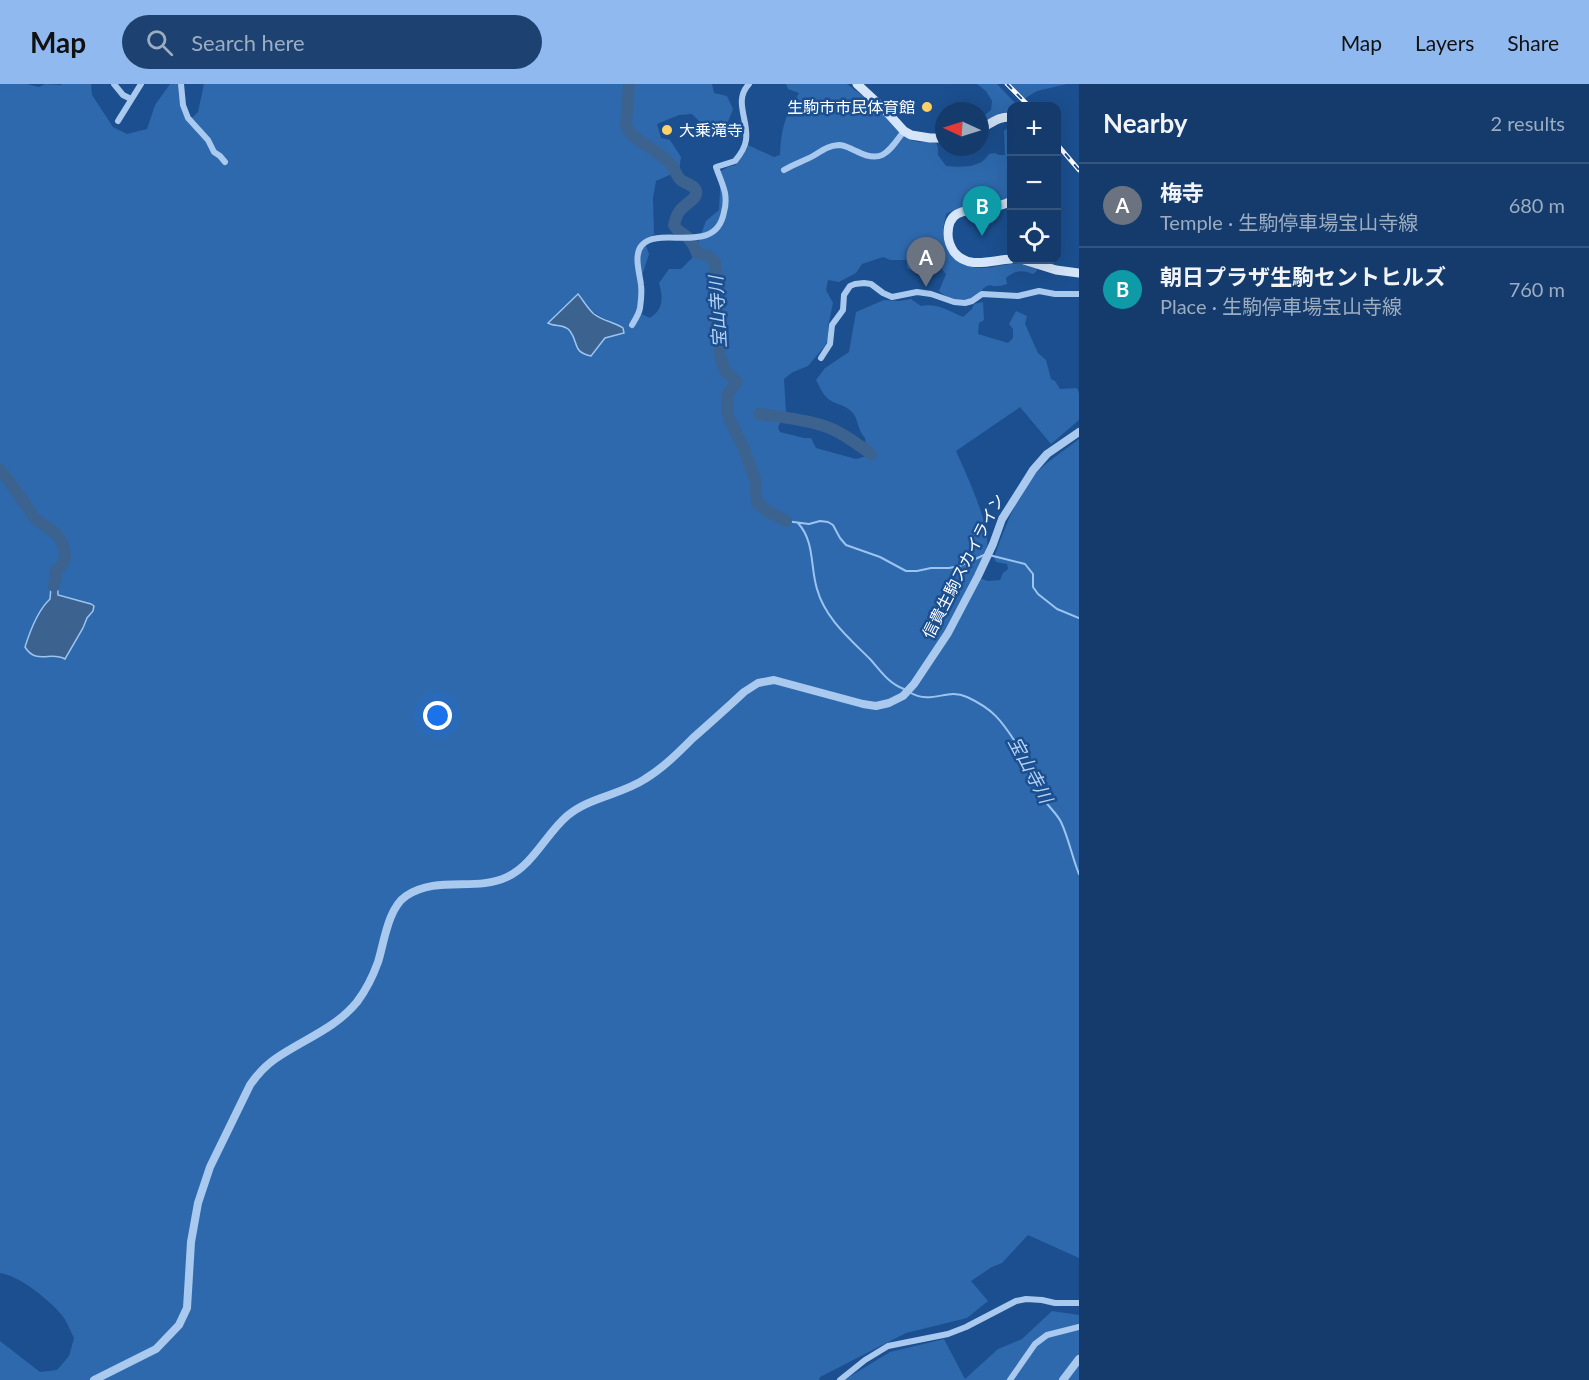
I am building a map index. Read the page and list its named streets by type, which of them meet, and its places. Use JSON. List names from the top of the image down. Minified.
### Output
{"streets":{"street":["信貴生駒スカイライン"]},"water":["宝山寺川"],"places":["生駒市市民体育館","大乗滝寺"],"north":"left","page":{"header":"Map","search":"Search here","nav":["Map","Layers","Share"],"heading":["Nearby","2 results"],"map_buttons":["+","−"],"list":[{"mark":"A","name":"梅寺","note":"Temple · 生駒停車場宝山寺線","value":"680 m"},{"mark":"B","name":"朝日プラザ生駒セントヒルズ","note":"Place · 生駒停車場宝山寺線","value":"760 m"}],"pins":["B","A"]}}
